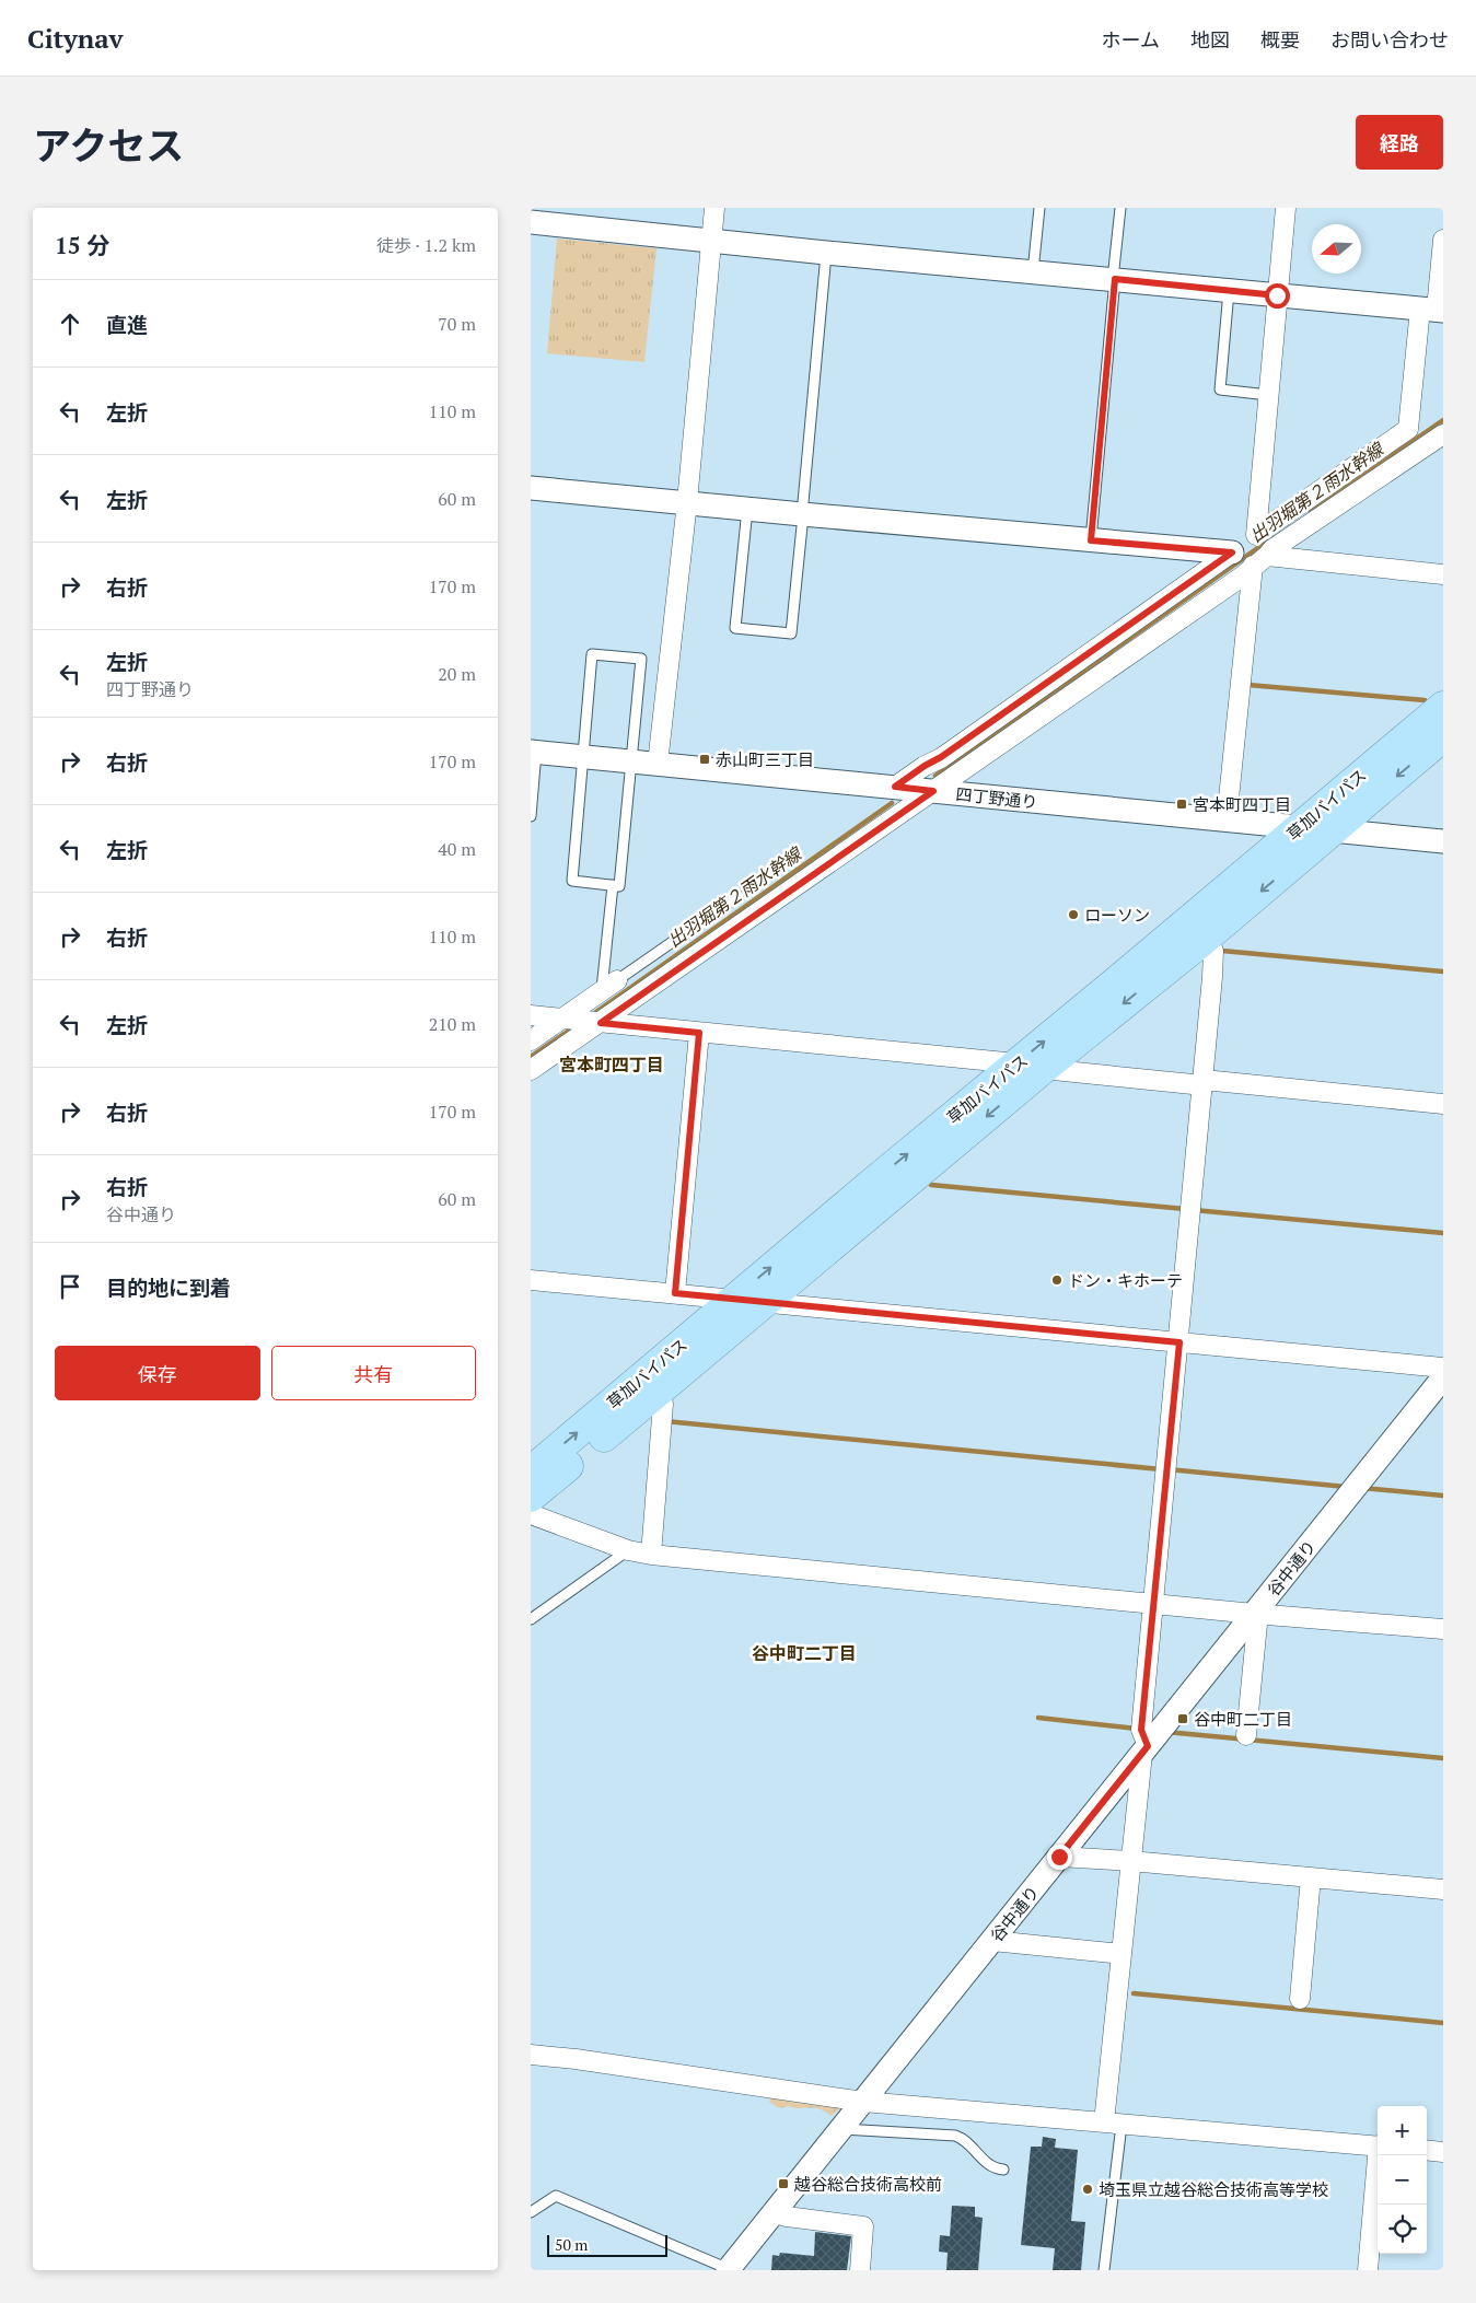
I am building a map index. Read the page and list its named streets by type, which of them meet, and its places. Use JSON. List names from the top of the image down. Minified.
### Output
{"streets":{"highway":["草加バイパス"],"street":["四丁野通り","谷中通り"]},"crossings":[["四丁野通り","草加バイパス"]],"districts":["宮本町四丁目","谷中町二丁目"],"water":["出羽堀第２雨水幹線"],"places":{"transit":["赤山町三丁目","宮本町四丁目","谷中町二丁目","越谷総合技術高校前"],"other":["ローソン","ドン・キホーテ","埼玉県立越谷総合技術高等学校"]},"scale_bar":"50 m","north":"left","page":{"header":"Citynav","nav":["ホーム","地図","概要","お問い合わせ"],"title":"アクセス","buttons":["経路",["保存","共有"]],"heading":["15 分","徒歩 · 1.2 km"],"list":[["直進","70 m"],["左折","110 m"],["左折","60 m"],["右折","170 m"],["左折","四丁野通り","20 m"],["右折","170 m"],["左折","40 m"],["右折","110 m"],["左折","210 m"],["右折","170 m"],["右折","谷中通り","60 m"],"目的地に到着"],"map_buttons":["+","−"],"scale":"50 m"}}
